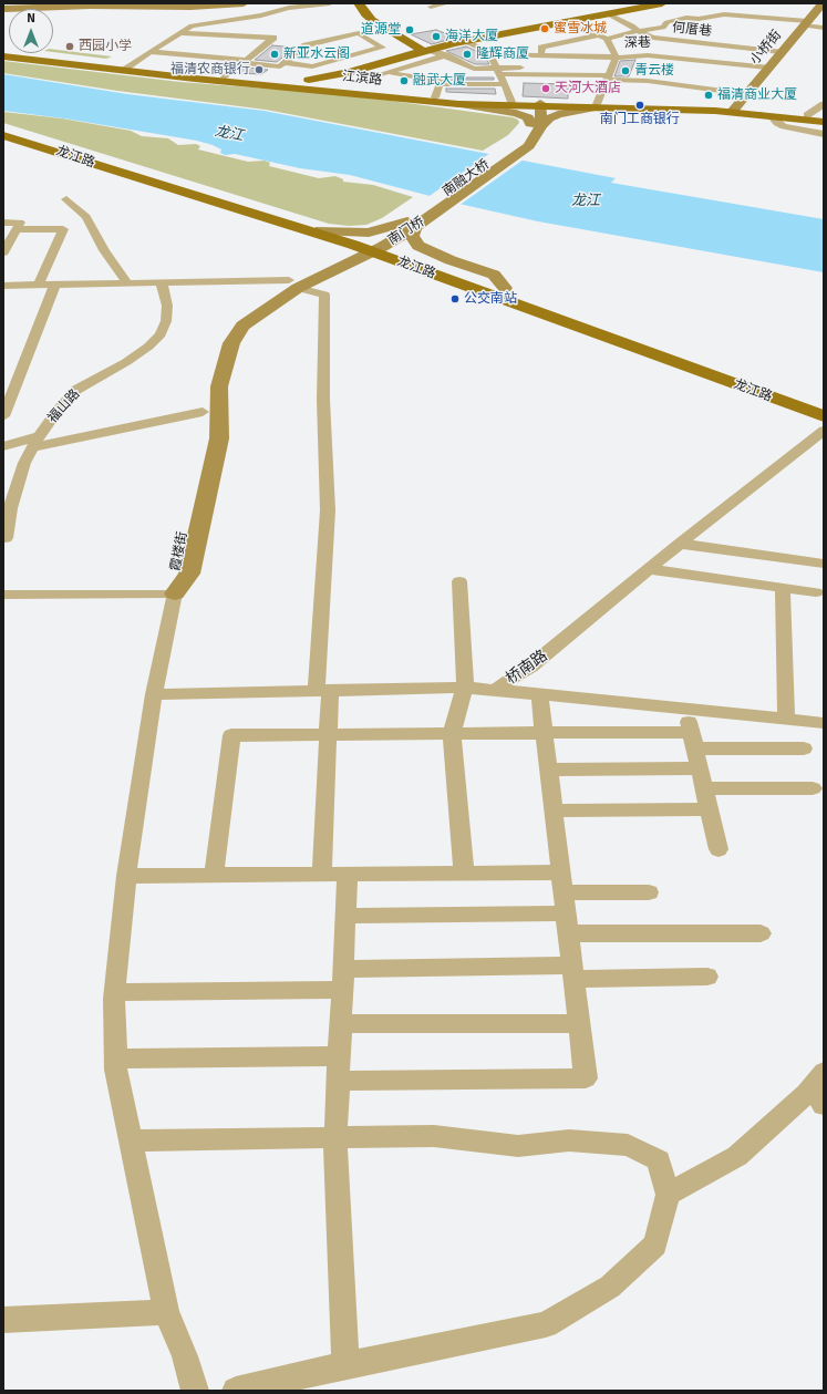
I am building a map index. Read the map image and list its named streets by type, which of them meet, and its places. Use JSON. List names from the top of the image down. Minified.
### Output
{"streets":{"main road":["江滨路","龙江路"],"street":["何厝巷","深巷","小桥街","南融大桥","南门桥","福山路","霞楼街","桥南路"]},"crossings":[["何厝巷","小桥街"],["深巷","小桥街"],["小桥街","江滨路"],["龙江路","南门桥"],["龙江路","霞楼街"],["南融大桥","南门桥"],["南门桥","霞楼街"]],"water":["龙江"],"places":["蜜雪冰城","道源堂","海洋大厦","西园小学","新亚水云阁","隆辉商厦","福清农商银行","青云楼","融武大厦","天河大酒店","福清商业大厦","南门工商银行","公交南站"],"north":"top"}
